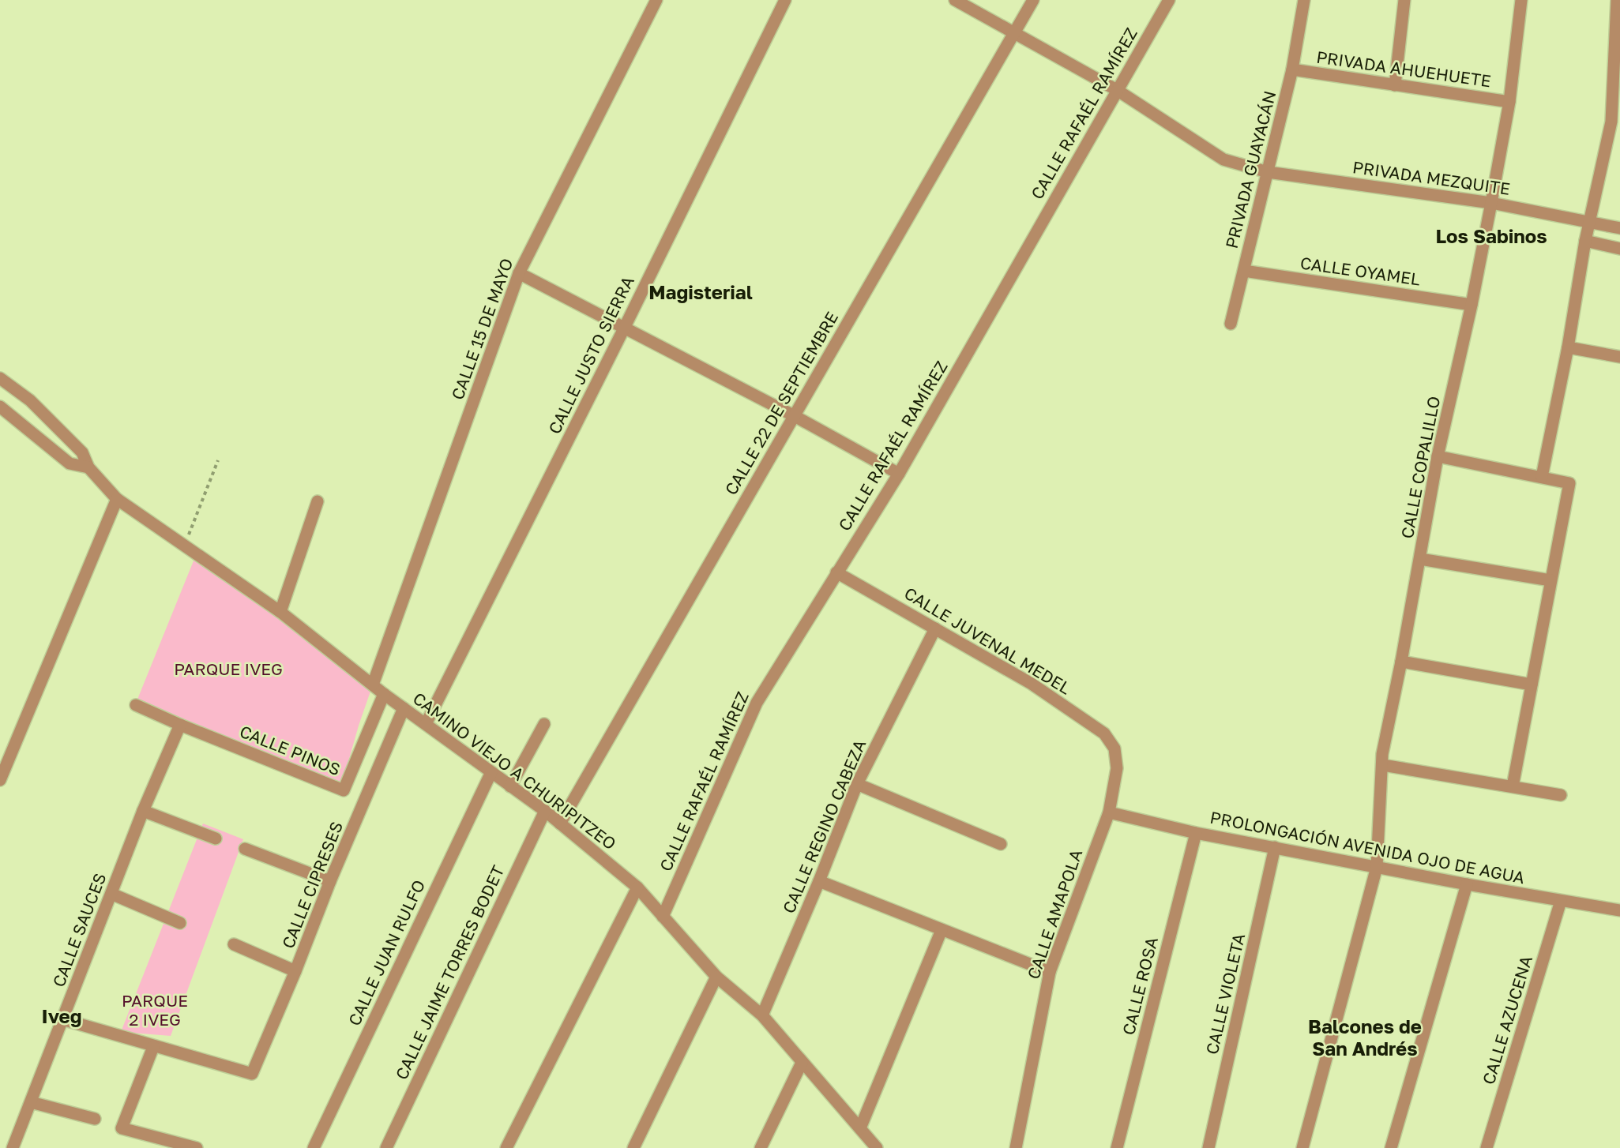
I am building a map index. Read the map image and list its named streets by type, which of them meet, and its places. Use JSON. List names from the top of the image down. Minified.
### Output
{"streets":{"street":["PRIVADA AHUEHUETE","CALLE RAFAÉL RAMÍREZ","PRIVADA GUAYACÁN","PRIVADA MEZQUITE","CALLE OYAMEL","CALLE 15 DE MAYO","CALLE JUSTO SIERRA","CALLE 22 DE SEPTIEMBRE","CALLE COPALILLO","CALLE JUVENAL MEDEL","CALLE PINOS","CAMINO VIEJO A CHURIPITZEO","CALLE REGINO CABEZA","PROLONGACIÓN AVENIDA OJO DE AGUA","CALLE CIPRESES","CALLE AMAPOLA","CALLE SAUCES","CALLE JUAN RULFO","CALLE JAIME TORRES BODET","CALLE ROSA","CALLE VIOLETA","CALLE AZUCENA"]},"crossings":[["PRIVADA AHUEHUETE","PRIVADA GUAYACÁN"],["PRIVADA AHUEHUETE","CALLE COPALILLO"],["CALLE RAFAÉL RAMÍREZ","PRIVADA MEZQUITE"],["CALLE RAFAÉL RAMÍREZ","CALLE JUVENAL MEDEL"],["CALLE RAFAÉL RAMÍREZ","CAMINO VIEJO A CHURIPITZEO"],["PRIVADA GUAYACÁN","PRIVADA MEZQUITE"],["PRIVADA GUAYACÁN","CALLE OYAMEL"],["PRIVADA MEZQUITE","CALLE 22 DE SEPTIEMBRE"],["PRIVADA MEZQUITE","CALLE COPALILLO"],["CALLE OYAMEL","CALLE COPALILLO"],["CALLE 15 DE MAYO","CAMINO VIEJO A CHURIPITZEO"],["CALLE JUSTO SIERRA","CAMINO VIEJO A CHURIPITZEO"],["CALLE 22 DE SEPTIEMBRE","CAMINO VIEJO A CHURIPITZEO"],["CALLE COPALILLO","PROLONGACIÓN AVENIDA OJO DE AGUA"],["CALLE JUVENAL MEDEL","CALLE REGINO CABEZA"],["CALLE JUVENAL MEDEL","CALLE AMAPOLA"],["CALLE PINOS","CAMINO VIEJO A CHURIPITZEO"],["CALLE PINOS","CALLE SAUCES"],["CAMINO VIEJO A CHURIPITZEO","CALLE REGINO CABEZA"],["CAMINO VIEJO A CHURIPITZEO","CALLE CIPRESES"],["CAMINO VIEJO A CHURIPITZEO","CALLE JUAN RULFO"],["CAMINO VIEJO A CHURIPITZEO","CALLE JAIME TORRES BODET"],["PROLONGACIÓN AVENIDA OJO DE AGUA","CALLE AMAPOLA"],["PROLONGACIÓN AVENIDA OJO DE AGUA","CALLE ROSA"],["PROLONGACIÓN AVENIDA OJO DE AGUA","CALLE VIOLETA"],["PROLONGACIÓN AVENIDA OJO DE AGUA","CALLE AZUCENA"]],"districts":["Los Sabinos","Magisterial","Iveg","Balcones de San Andrés"],"parks":["PARQUE IVEG","PARQUE 2 IVEG"]}
